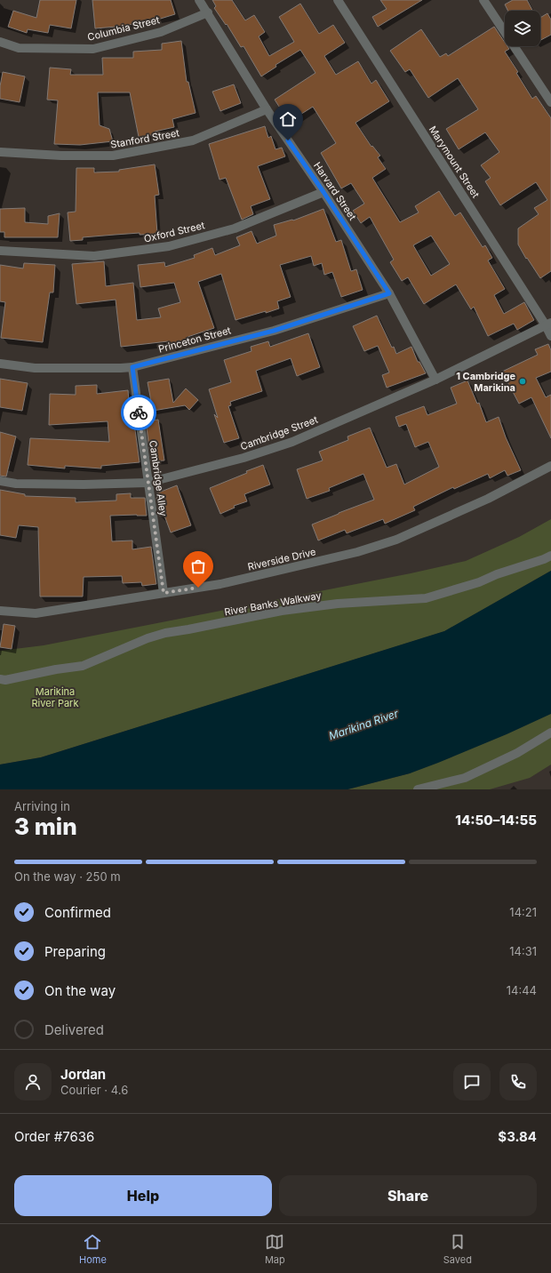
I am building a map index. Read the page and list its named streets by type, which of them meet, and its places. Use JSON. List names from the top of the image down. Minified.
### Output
{"streets":{"street":["Columbia Street","Stanford Street","Marymount Street","Harvard Street","Oxford Street","Princeton Street","Cambridge Street","Cambridge Alley","Riverside Drive","River Banks Walkway"]},"crossings":[["Columbia Street","Harvard Street"],["Stanford Street","Harvard Street"],["Marymount Street","Cambridge Street"],["Harvard Street","Oxford Street"],["Harvard Street","Princeton Street"],["Harvard Street","Cambridge Street"],["Princeton Street","Cambridge Alley"],["Cambridge Street","Cambridge Alley"],["Cambridge Alley","Riverside Drive"]],"water":["Marikina River"],"parks":["Marikina River Park"],"places":["1 Cambridge Marikina"],"page":{"heading":["3 min","Arriving in","14:50–14:55"],"panel":["Jordan","Courier · 4.6","Order #7636","$3.84"],"bar":"On the way · 250 m","list":[["Confirmed","14:21"],["Preparing","14:31"],["On the way","14:44"],"Delivered"],"buttons":["Help","Share"],"tabs":["Home","Map","Saved"]}}
